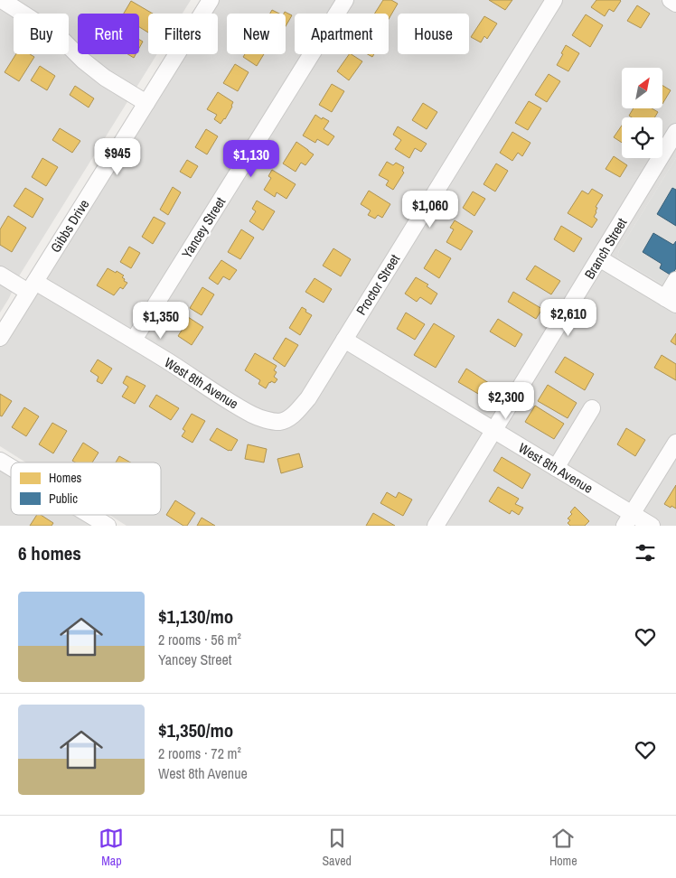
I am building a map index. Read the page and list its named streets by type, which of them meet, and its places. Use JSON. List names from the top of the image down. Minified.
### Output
{"streets":{"street":["Gibbs Drive","Yancey Street","Branch Street","Proctor Street","West 8th Avenue"]},"crossings":[["Gibbs Drive","West 8th Avenue"],["Yancey Street","West 8th Avenue"],["Branch Street","West 8th Avenue"],["Proctor Street","West 8th Avenue"]],"legend":["Homes","Public"],"north":"top right","page":{"chip":["Buy","Rent","Filters","New","Apartment","House"],"price":["$945","$1,130","$1,060","$2,610","$1,350","$2,300"],"heading":"6 homes","list":[{"name":"$1,130/mo","note":"2 rooms · 56 m² · Yancey Street"},{"name":"$1,350/mo","note":"2 rooms · 72 m² · West 8th Avenue"}],"tabs":["Map","Saved","Home"]}}
